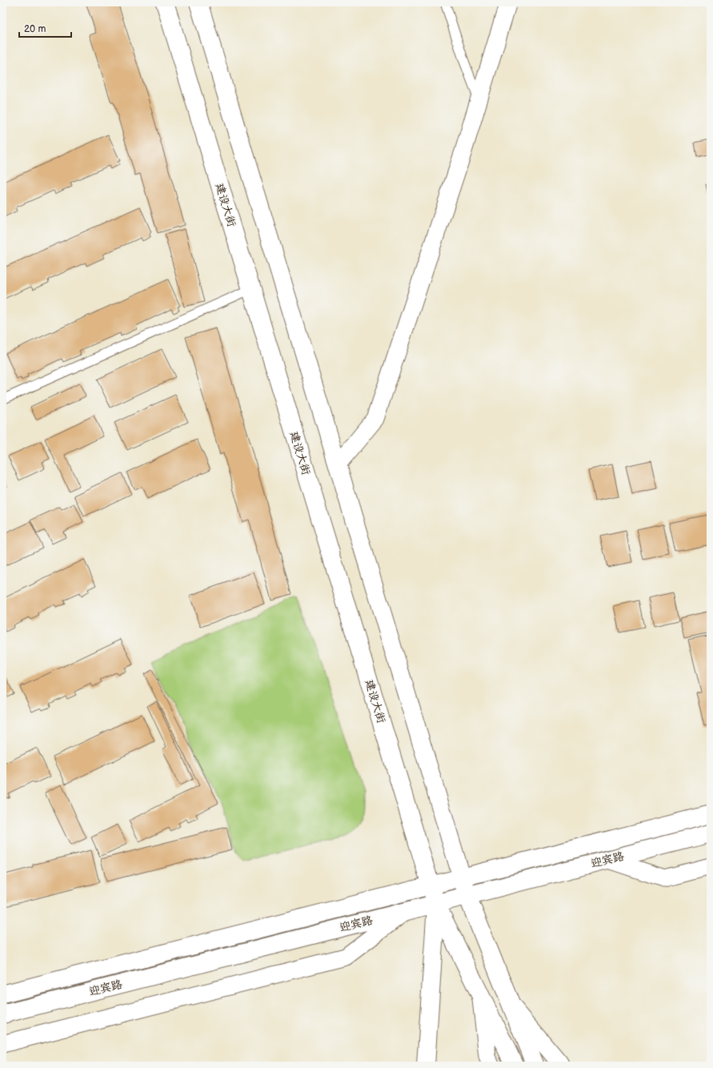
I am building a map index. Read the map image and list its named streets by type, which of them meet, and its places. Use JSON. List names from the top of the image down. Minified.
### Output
{"streets":{"main road":["建设大街","迎宾路"]},"crossings":[["建设大街","迎宾路"]],"scale_bar":"20 m"}
